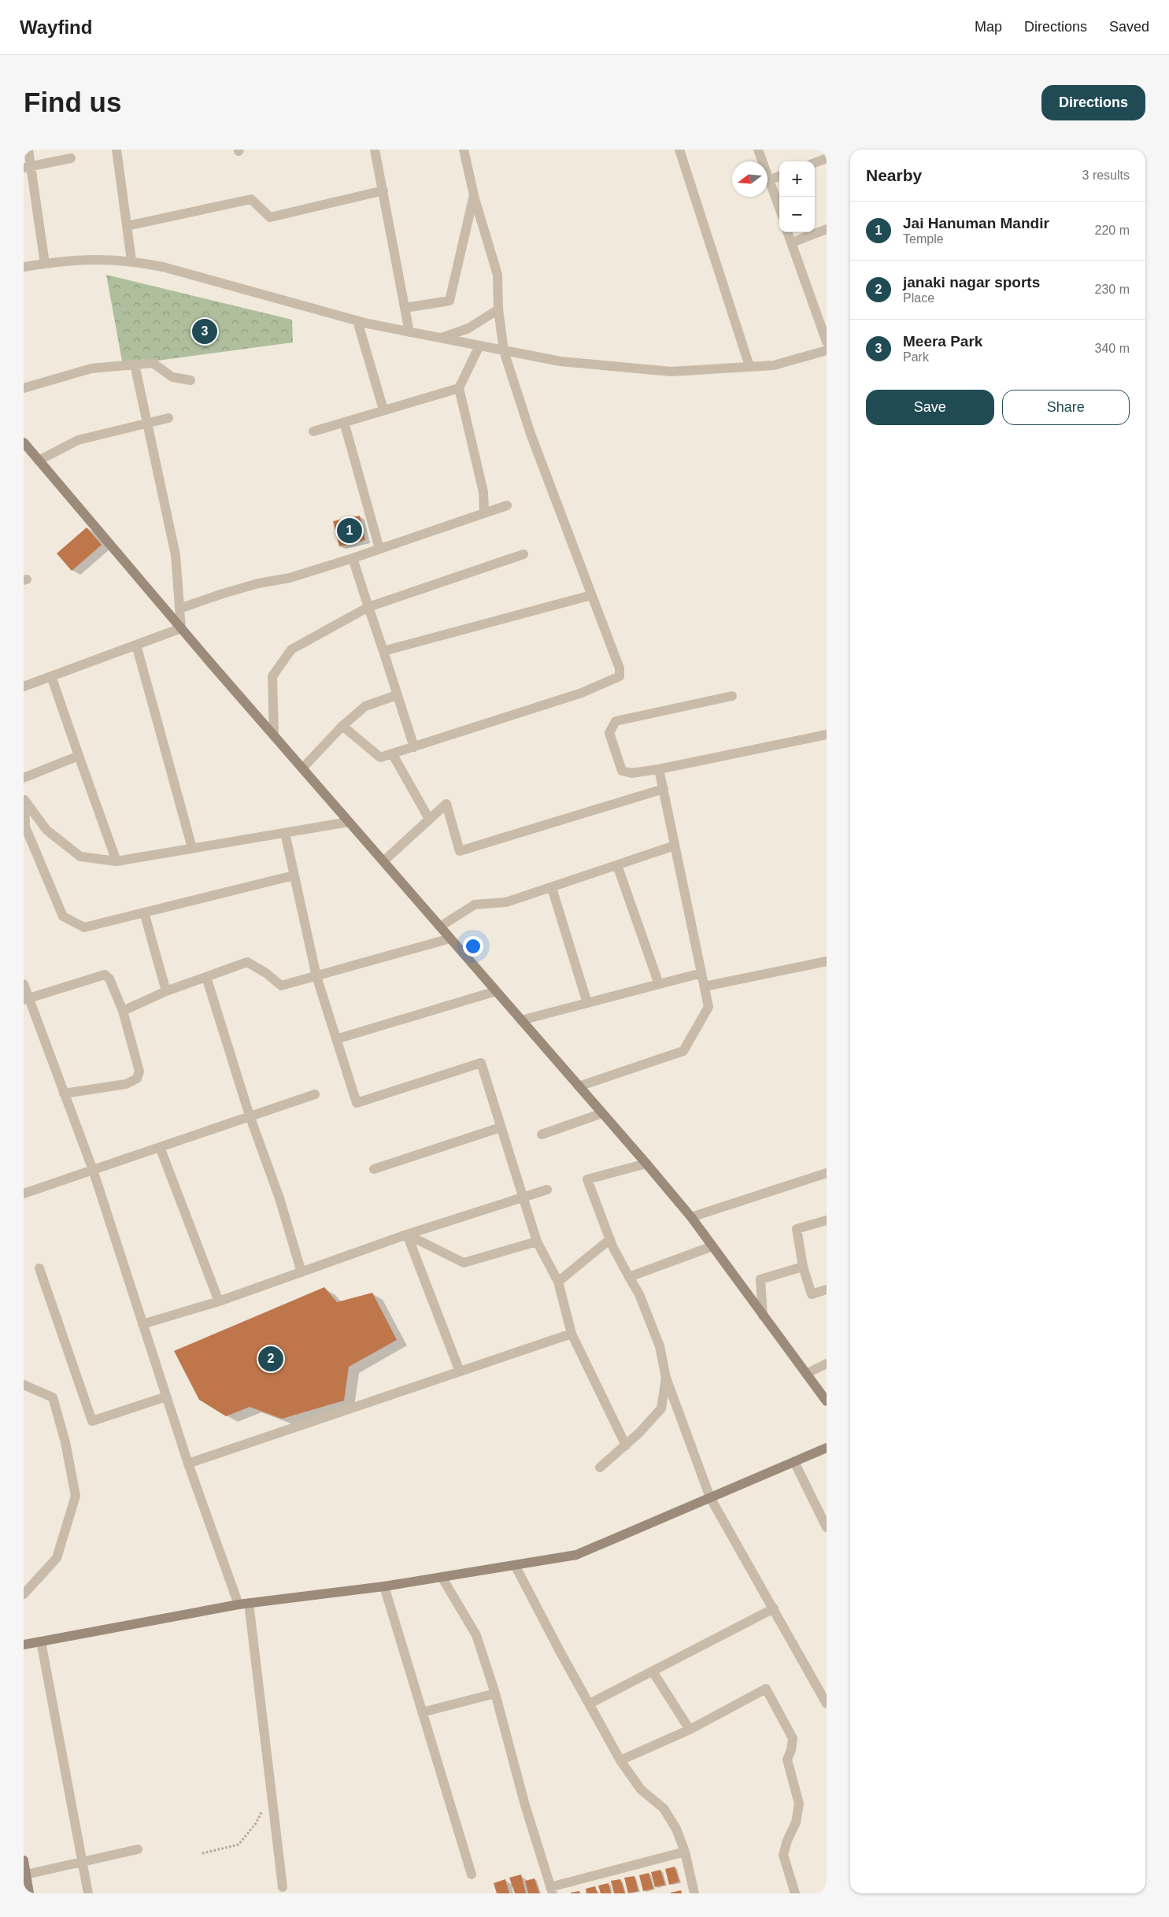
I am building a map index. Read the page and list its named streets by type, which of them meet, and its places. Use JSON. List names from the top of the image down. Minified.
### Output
{"north":"left","page":{"header":"Wayfind","nav":["Map","Directions","Saved"],"buttons":["Directions",["Save","Share"]],"title":"Find us","heading":["Nearby","3 results"],"map_buttons":["+","−"],"list":[{"mark":"1","name":"Jai Hanuman Mandir","note":"Temple","value":"220 m"},{"mark":"2","name":"janaki nagar sports","note":"Place","value":"230 m"},{"mark":"3","name":"Meera Park","note":"Park","value":"340 m"}],"pins":["3","1","2"]}}
